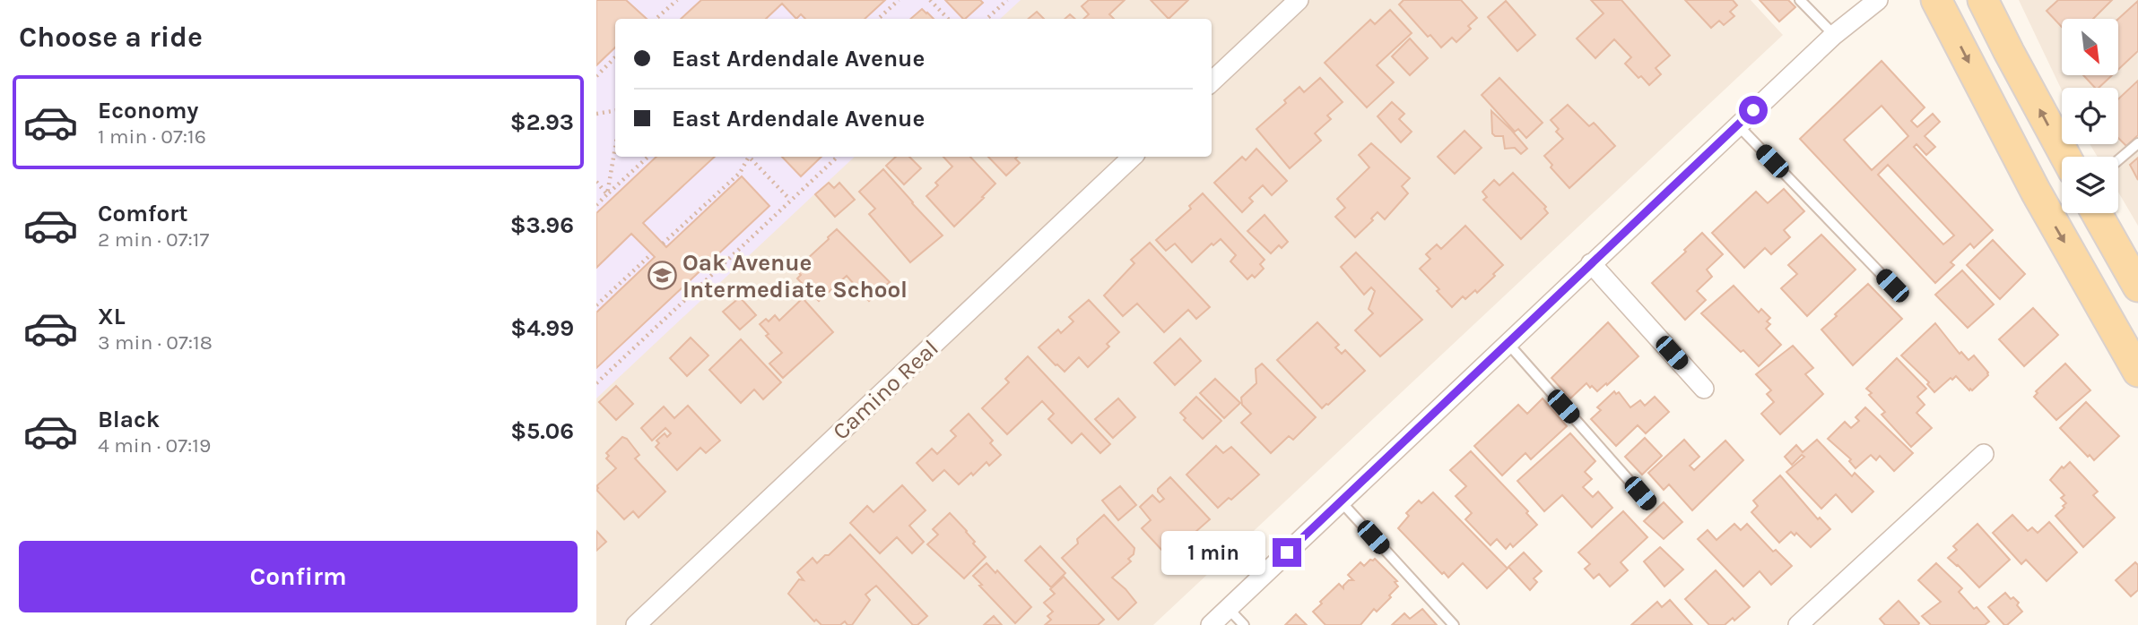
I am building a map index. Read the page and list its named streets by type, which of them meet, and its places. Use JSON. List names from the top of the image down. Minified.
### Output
{"streets":{"street":["Camino Real"]},"places":{"school or university":["Oak Avenue Intermediate School"]},"north":"bottom right","page":{"heading":"Choose a ride","banner":["East Ardendale Avenue","East Ardendale Avenue"],"list":[{"name":"Economy","note":"1 min · 07:16","value":"$2.93"},{"name":"Comfort","note":"2 min · 07:17","value":"$3.96"},{"name":"XL","note":"3 min · 07:18","value":"$4.99"},{"name":"Black","note":"4 min · 07:19","value":"$5.06"}],"buttons":"Confirm","bubble":"1 min"}}
